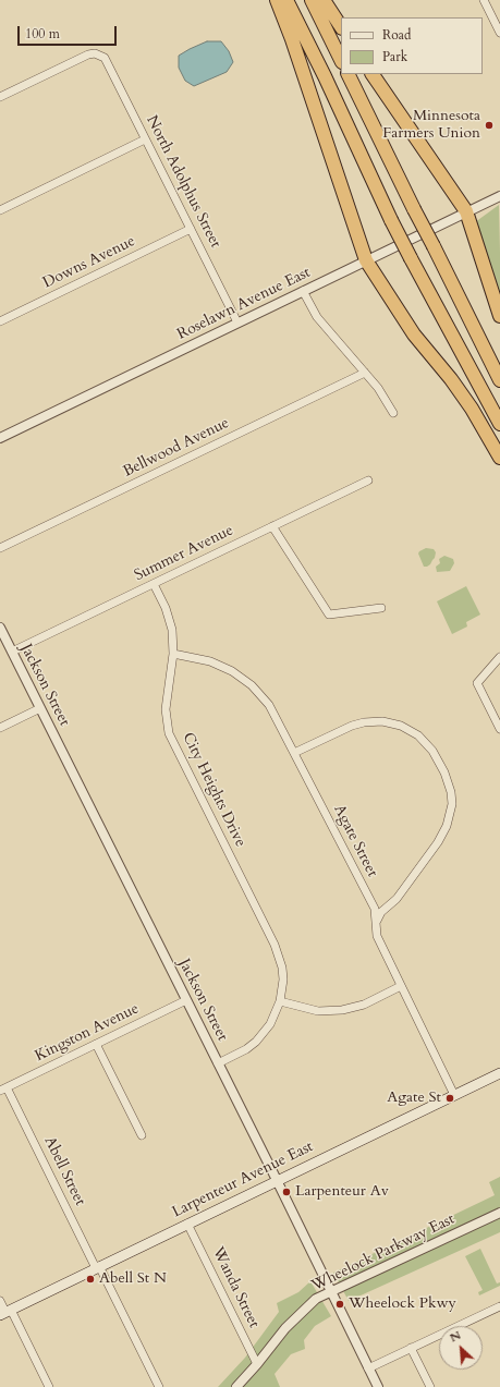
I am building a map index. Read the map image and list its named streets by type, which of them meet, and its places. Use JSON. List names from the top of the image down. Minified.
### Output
{"streets":{"main road":["Larpenteur Avenue East"],"street":["North Adolphus Street","Downs Avenue","Roselawn Avenue East","Bellwood Avenue","Summer Avenue","Jackson Street","City Heights Drive","Agate Street","Kingston Avenue","Abell Street","Wheelock Parkway East","Wanda Street"]},"crossings":[["North Adolphus Street","Downs Avenue"],["North Adolphus Street","Roselawn Avenue East"],["Summer Avenue","Jackson Street"],["Summer Avenue","City Heights Drive"],["Jackson Street","Kingston Avenue"],["Jackson Street","Larpenteur Avenue East"],["Jackson Street","Wheelock Parkway East"],["City Heights Drive","Agate Street"],["Agate Street","Larpenteur Avenue East"],["Kingston Avenue","Abell Street"],["Abell Street","Larpenteur Avenue East"],["Larpenteur Avenue East","Wanda Street"],["Wheelock Parkway East","Wanda Street"]],"places":["Minnesota Farmers Union","Agate St","Larpenteur Av","Abell St N","Wheelock Pkwy"],"legend":["Road","Park"],"scale_bar":"100 m","north":"top left"}
